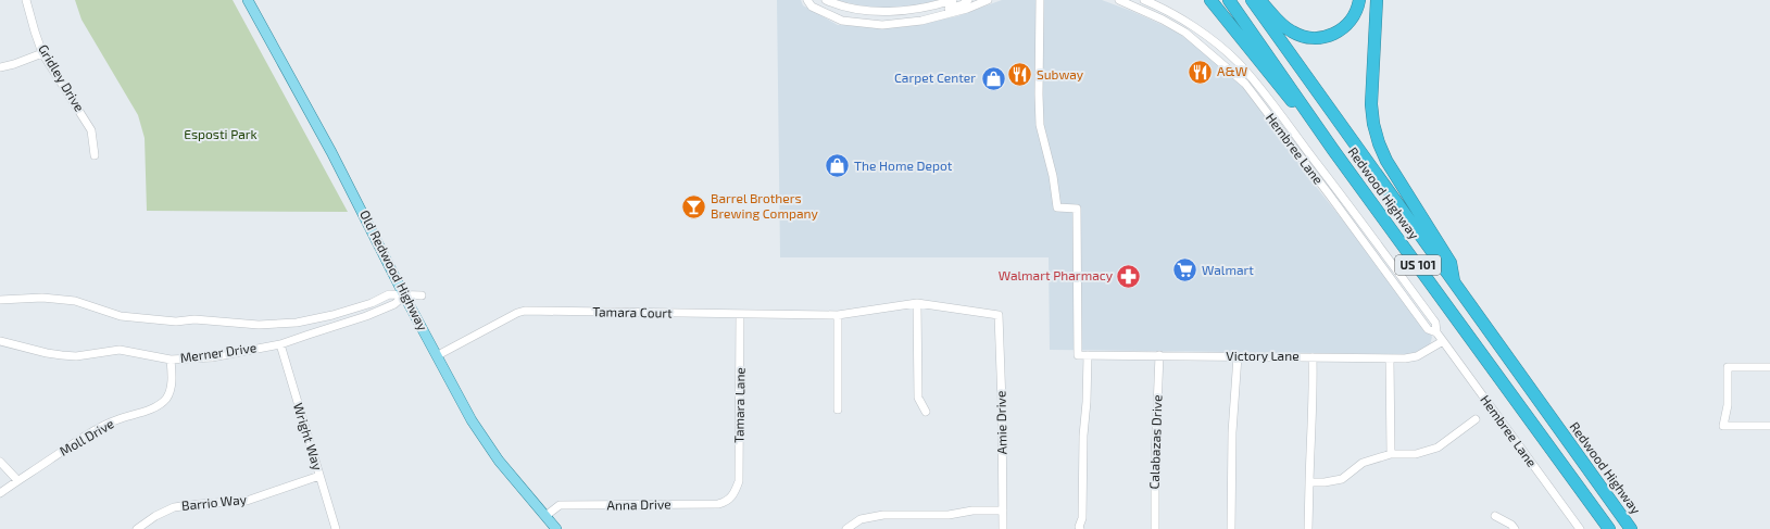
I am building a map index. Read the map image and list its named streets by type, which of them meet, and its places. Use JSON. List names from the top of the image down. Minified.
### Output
{"streets":{"highway":["Redwood Highway","US 101"],"main road":["Old Redwood Highway"],"street":["Gridley Drive","Hembree Lane","Tamara Court","Merner Drive","Victory Lane","Tamara Lane","Amie Drive","Wright Way","Moll Drive","Calabazas Drive","Barrio Way","Anna Drive"]},"crossings":[["Hembree Lane","Victory Lane"],["Old Redwood Highway","Tamara Court"],["Old Redwood Highway","Merner Drive"],["Old Redwood Highway","Anna Drive"],["Tamara Court","Tamara Lane"],["Tamara Court","Amie Drive"],["Merner Drive","Wright Way"],["Merner Drive","Moll Drive"],["Victory Lane","Calabazas Drive"],["Tamara Lane","Anna Drive"],["Wright Way","Barrio Way"]],"parks":["Esposti Park"],"places":{"restaurant":["A&W","Subway"],"shop":["Carpet Center","The Home Depot"],"bar":["Barrel Brothers Brewing Company"],"supermarket":["Walmart"],"pharmacy":["Walmart Pharmacy"]}}
